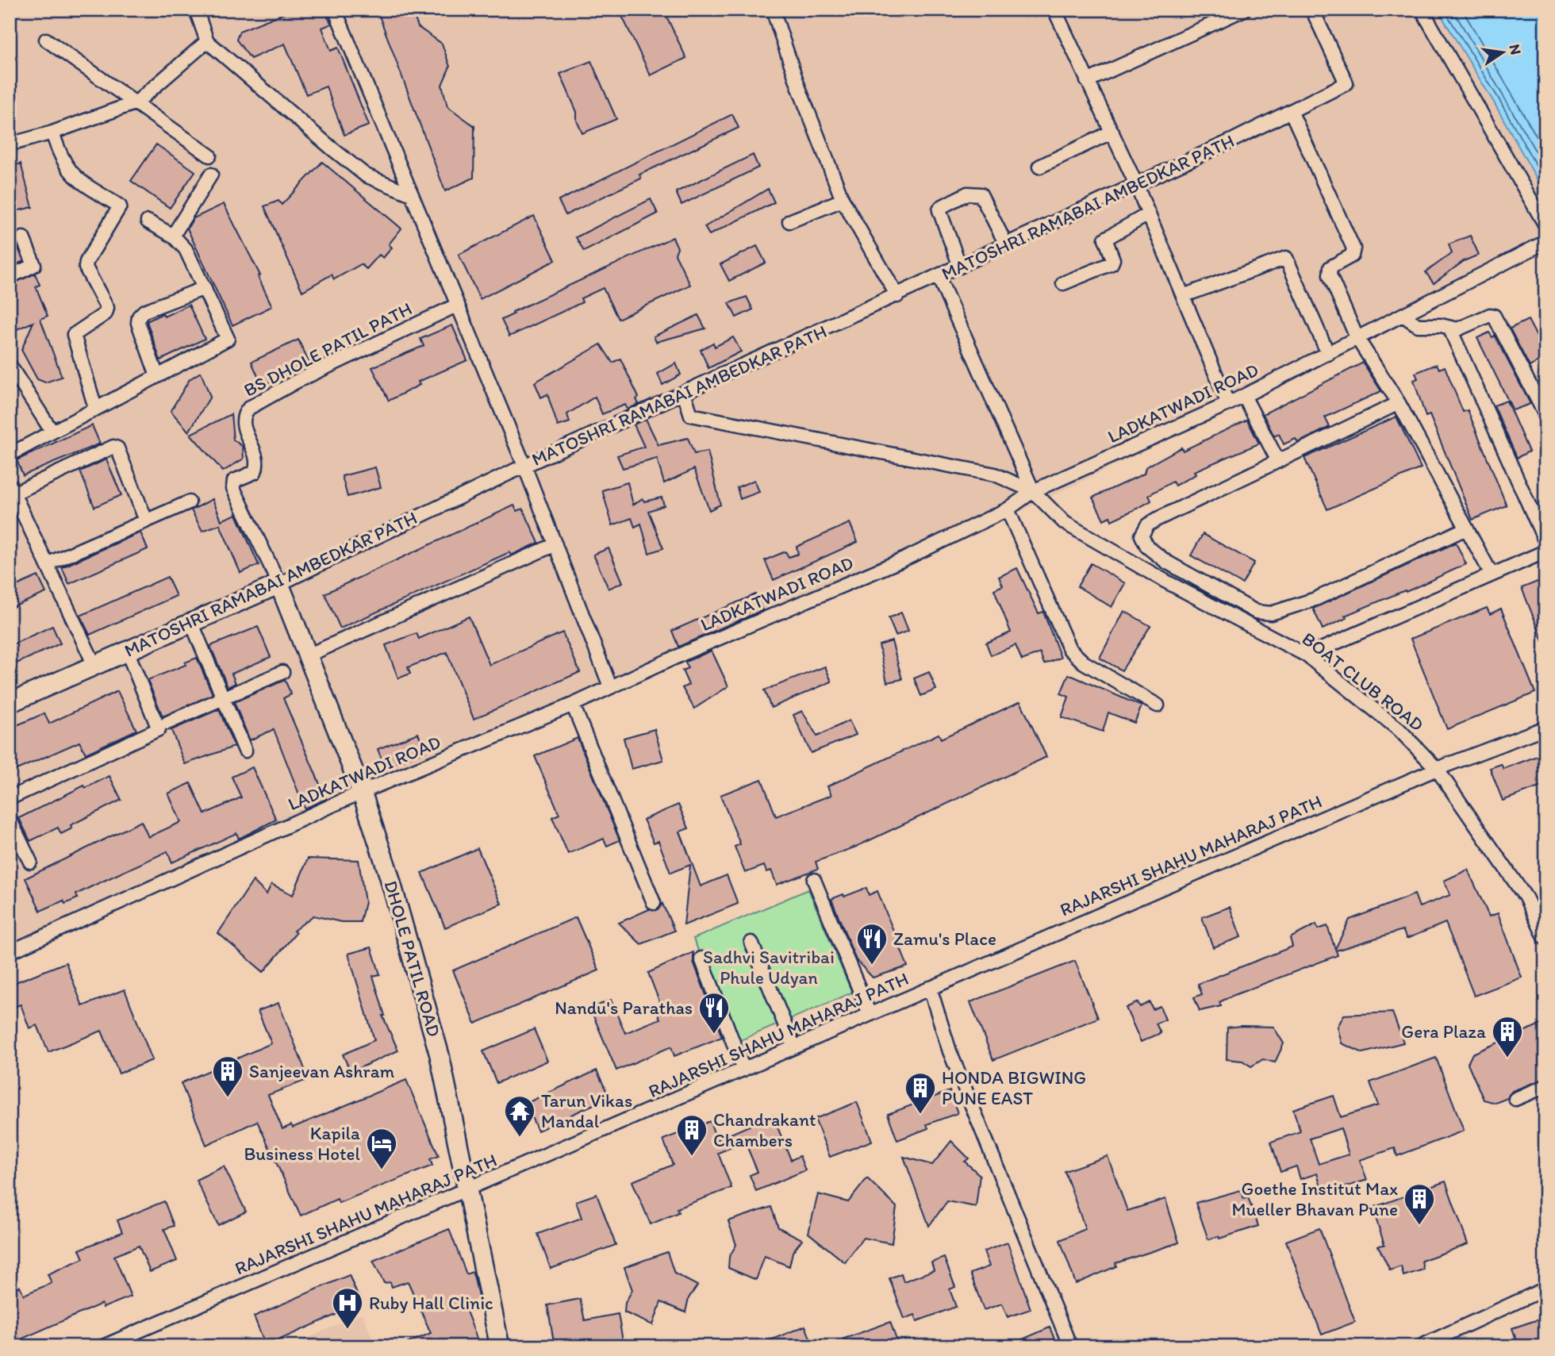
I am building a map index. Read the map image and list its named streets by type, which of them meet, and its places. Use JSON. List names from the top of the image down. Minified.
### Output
{"streets":{"street":["MATOSHRI RAMABAI AMBEDKAR PATH","BS DHOLE PATIL PATH","LADKATWADI ROAD","BOAT CLUB ROAD","RAJARSHI SHAHU MAHARAJ PATH","DHOLE PATIL ROAD"]},"crossings":[["MATOSHRI RAMABAI AMBEDKAR PATH","BS DHOLE PATIL PATH"],["MATOSHRI RAMABAI AMBEDKAR PATH","DHOLE PATIL ROAD"],["BS DHOLE PATIL PATH","DHOLE PATIL ROAD"],["LADKATWADI ROAD","BOAT CLUB ROAD"],["LADKATWADI ROAD","DHOLE PATIL ROAD"],["BOAT CLUB ROAD","RAJARSHI SHAHU MAHARAJ PATH"],["RAJARSHI SHAHU MAHARAJ PATH","DHOLE PATIL ROAD"]],"parks":["Sadhvi Savitribai Phule Udyan"],"places":{"restaurant":["Zamu's Place","Nandu's Parathas"],"building":["Gera Plaza","Sanjeevan Ashram","HONDA BIGWING PUNE EAST","Chandrakant Chambers","Goethe Institut Max Mueller Bhavan Pune"],"temple":["Tarun Vikas Mandal"],"hotel":["Kapila Business Hotel"],"hospital":["Ruby Hall Clinic"]},"north":"right"}
